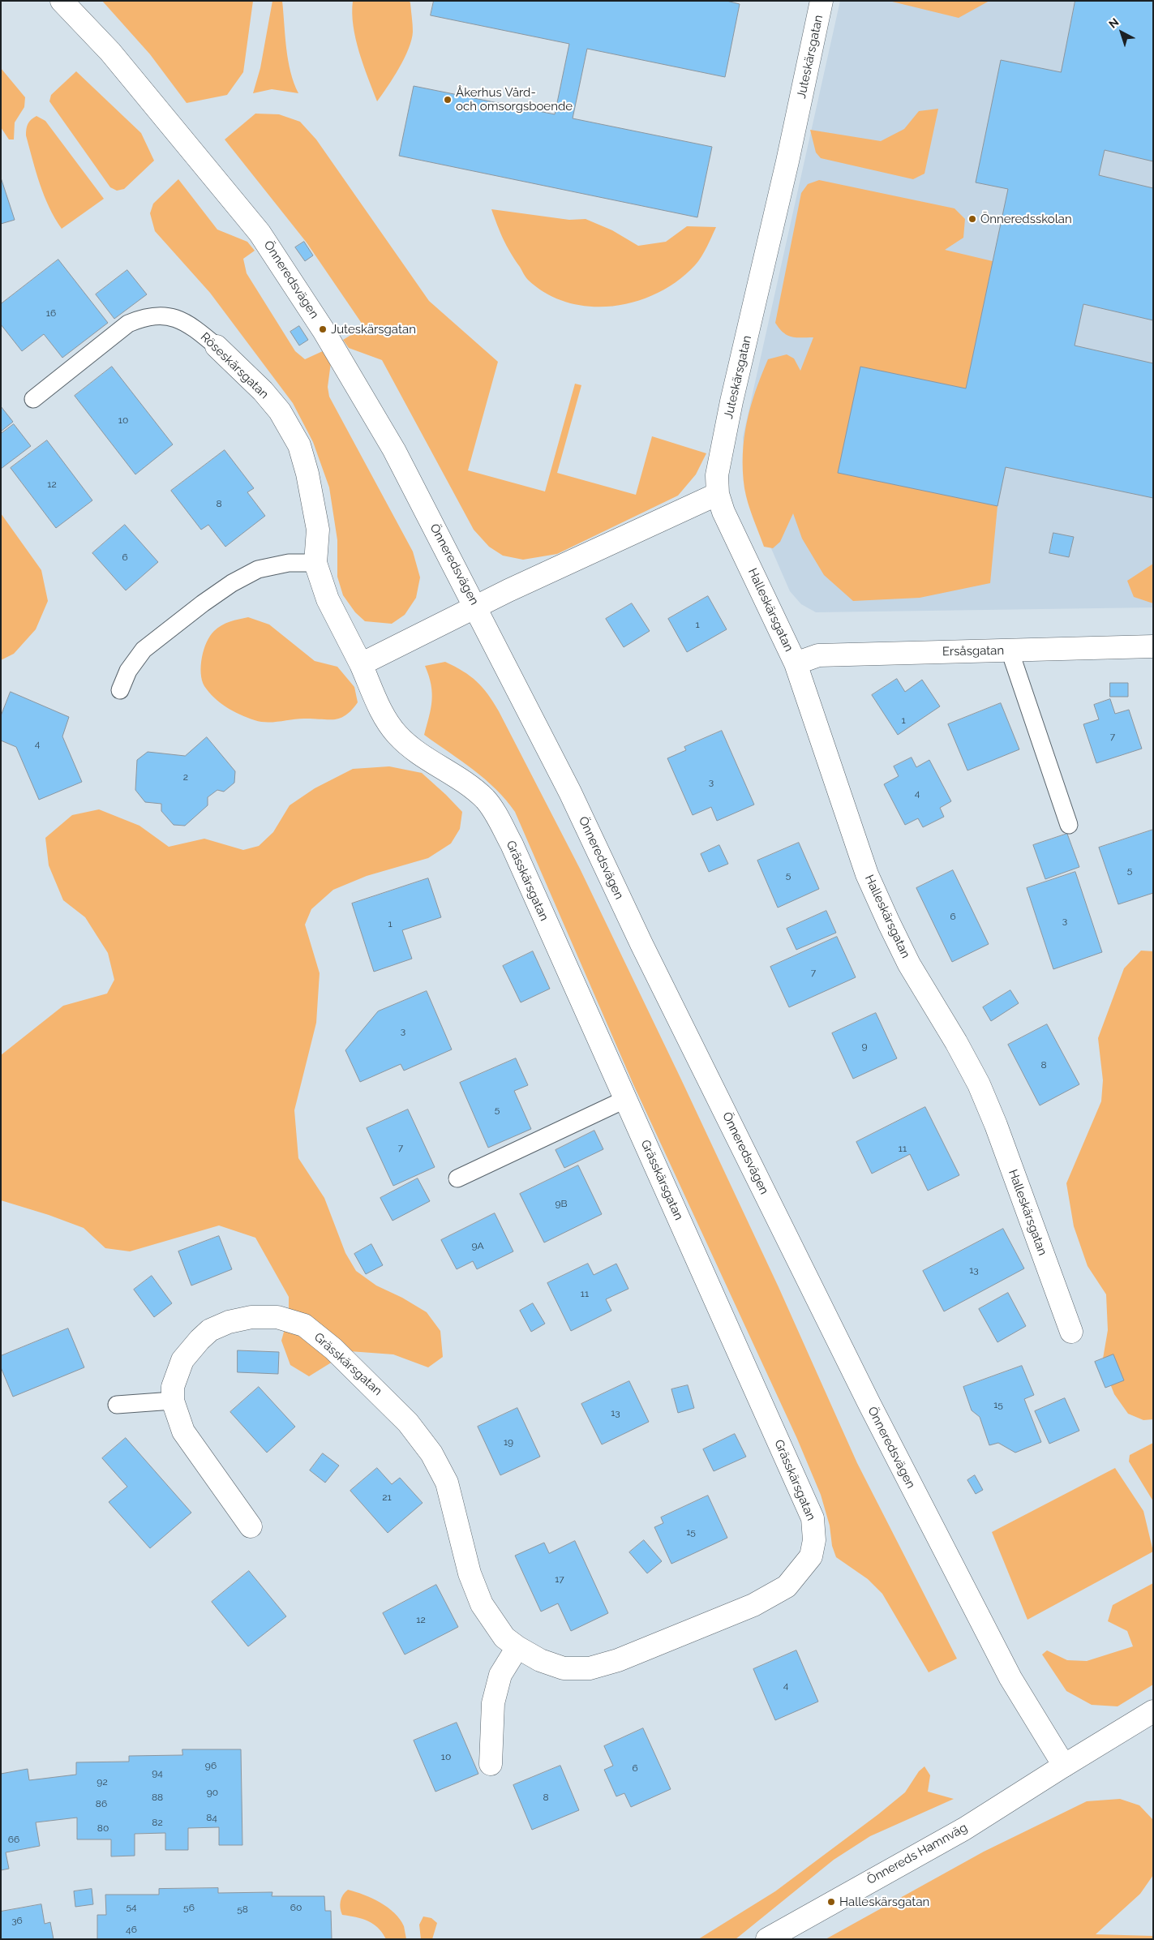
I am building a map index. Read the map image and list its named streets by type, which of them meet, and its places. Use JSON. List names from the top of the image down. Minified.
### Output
{"streets":{"street":["Juteskärsgatan","Önneredsvägen","Röseskärsgatan","Halleskärsgatan","Ersåsgatan","Grässkärsgatan","Önnereds Hamnväg"]},"crossings":[["Juteskärsgatan","Halleskärsgatan"],["Önneredsvägen","Önnereds Hamnväg"],["Röseskärsgatan","Grässkärsgatan"],["Halleskärsgatan","Ersåsgatan"]],"places":["Åkerhus Vård- och omsorgsboende","Önneredsskolan","Juteskärsgatan","Halleskärsgatan"],"house_numbers":["16","10","12","8","6","1","1","7","4","2","3","4","5","5","6","3","1","7","3","9","8","5","7","11","9B","9A","13","11","15","13","19","21","15","17","12","4","10","96","6","94","92","90","88","8","86","84","82","80","66","54","56","60","58","36","46"],"north":"top left"}
